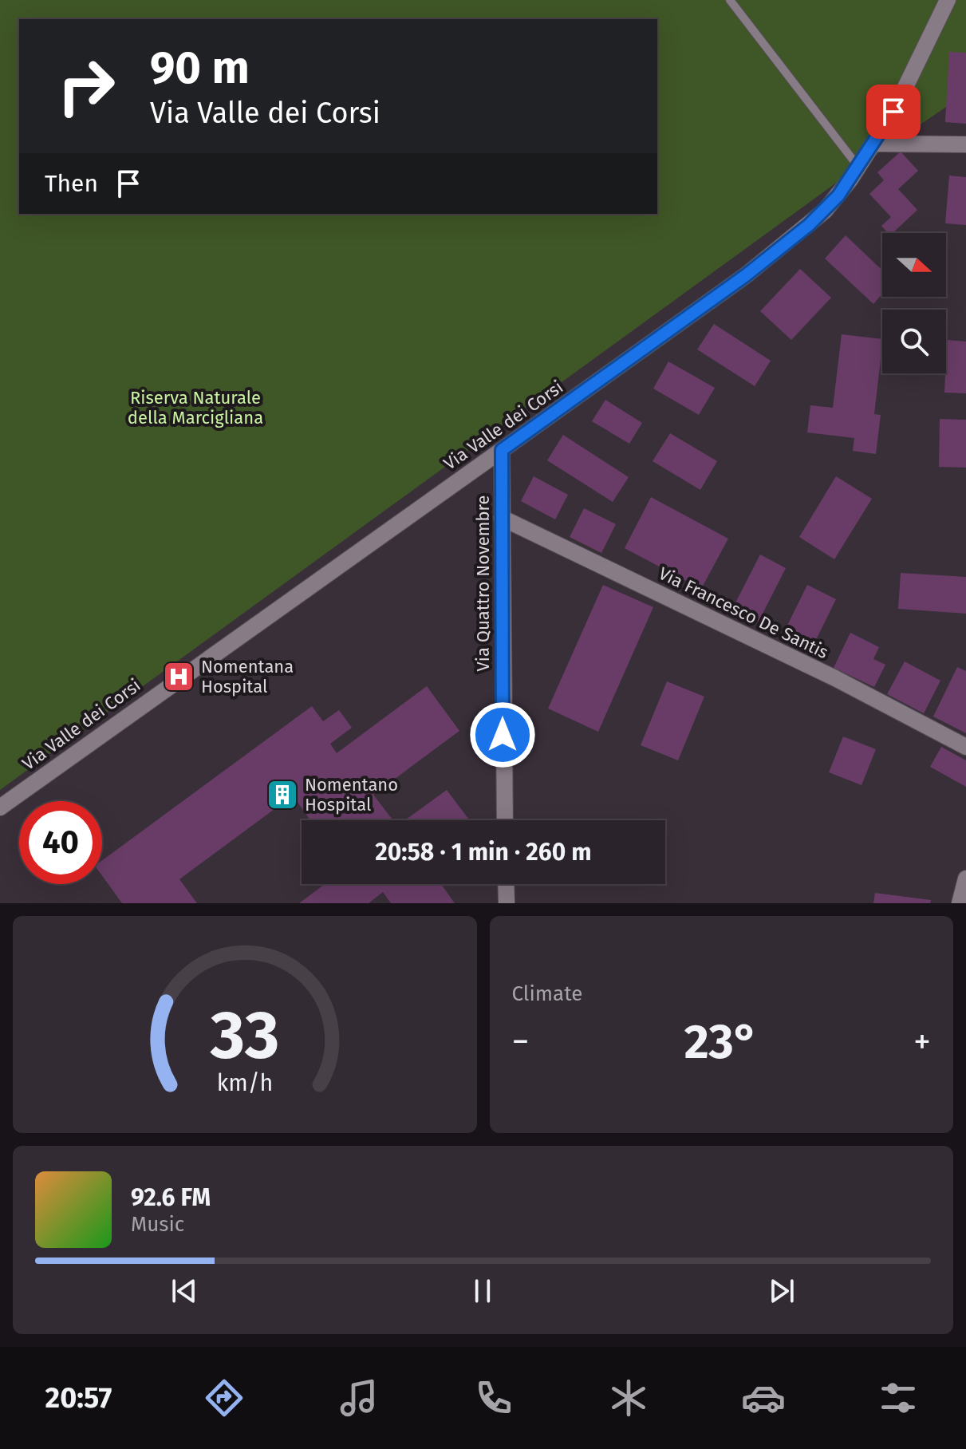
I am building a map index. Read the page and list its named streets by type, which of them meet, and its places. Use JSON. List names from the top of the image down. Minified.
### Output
{"streets":{"street":["Via Valle dei Corsi","Via Quattro Novembre","Via Francesco De Santis"]},"crossings":[["Via Valle dei Corsi","Via Quattro Novembre"],["Via Quattro Novembre","Via Francesco De Santis"]],"parks":["Riserva Naturale della Marcigliana"],"places":{"hospital":["Nomentana Hospital"],"building":["Nomentano Hospital"]},"north":"right","page":{"turn":["90 m","Via Valle dei Corsi"],"then":"Then","limit":"40","trip":"20:58 · 1 min · 260 m","tile":"Climate","heat":["−","23°","+"],"song":["92.6 FM","Music"],"tabs":"20:57","gauge":["33","km/h"]}}
